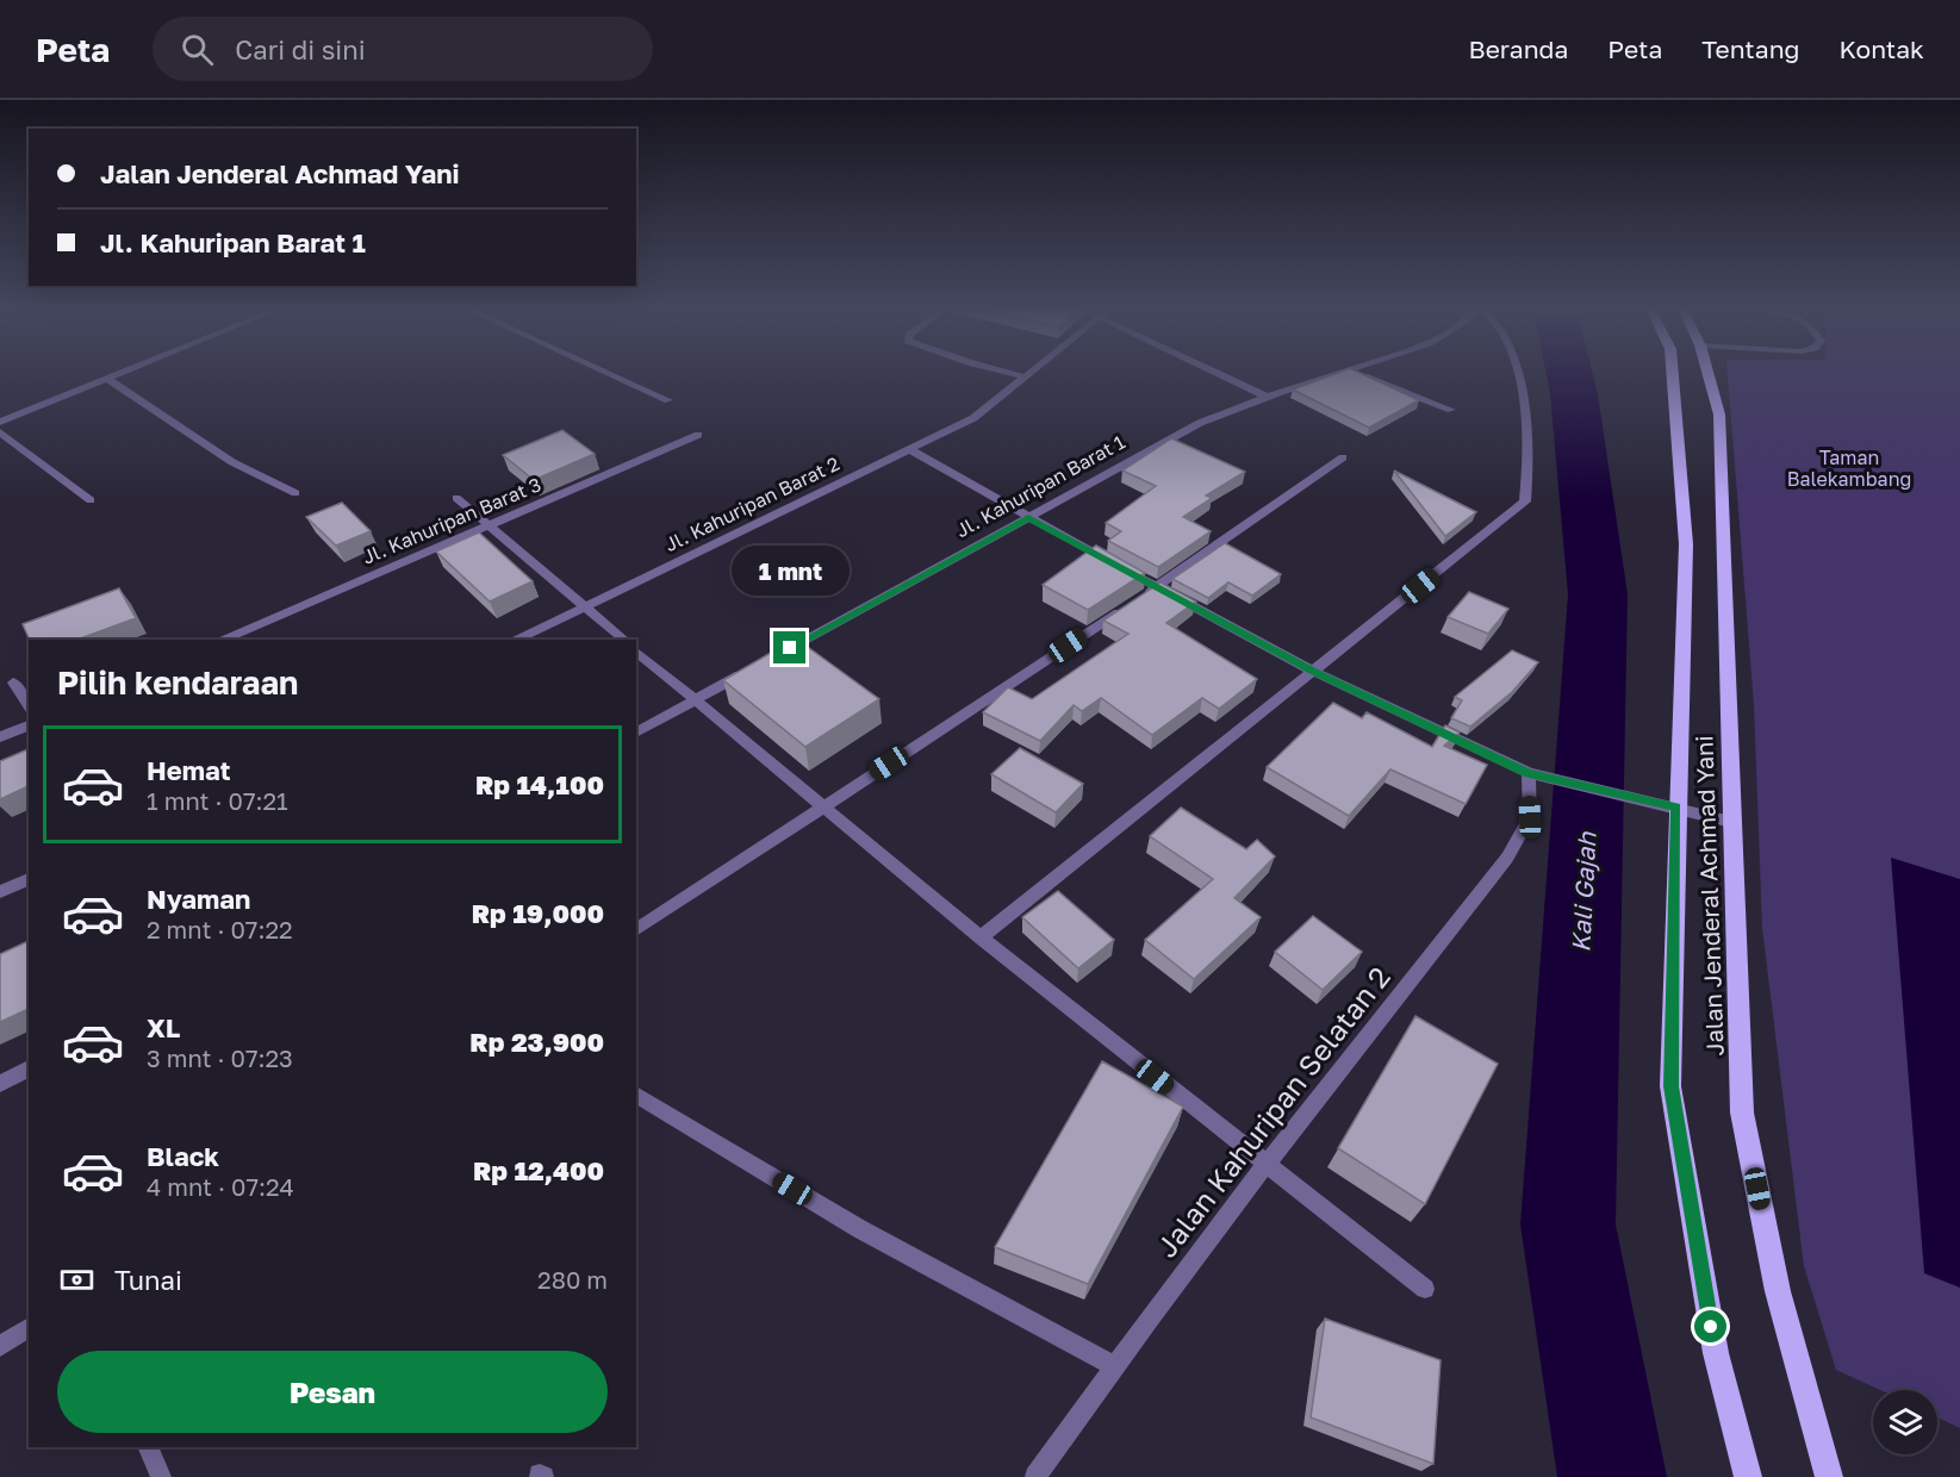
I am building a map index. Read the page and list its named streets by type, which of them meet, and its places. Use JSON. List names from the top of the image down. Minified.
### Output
{"streets":{"main road":["Jalan Jenderal Achmad Yani"],"street":["Jl. Kahuripan Barat 1","Jl. Kahuripan Barat 2","Jl. Kahuripan Barat 3","Jalan Kahuripan Selatan 2"]},"water":["Kali Gajah"],"parks":["Taman Balekambang"],"page":{"header":"Peta","search":"Cari di sini","nav":["Beranda","Peta","Tentang","Kontak"],"banner":["Jalan Jenderal Achmad Yani","Jl. Kahuripan Barat 1"],"bubble":"1 mnt","heading":"Pilih kendaraan","list":[{"name":"Hemat","note":"1 mnt · 07:21","value":"Rp 14,100"},{"name":"Nyaman","note":"2 mnt · 07:22","value":"Rp 19,000"},{"name":"XL","note":"3 mnt · 07:23","value":"Rp 23,900"},{"name":"Black","note":"4 mnt · 07:24","value":"Rp 12,400"}],"pay":["Tunai","280 m"],"buttons":"Pesan"}}
